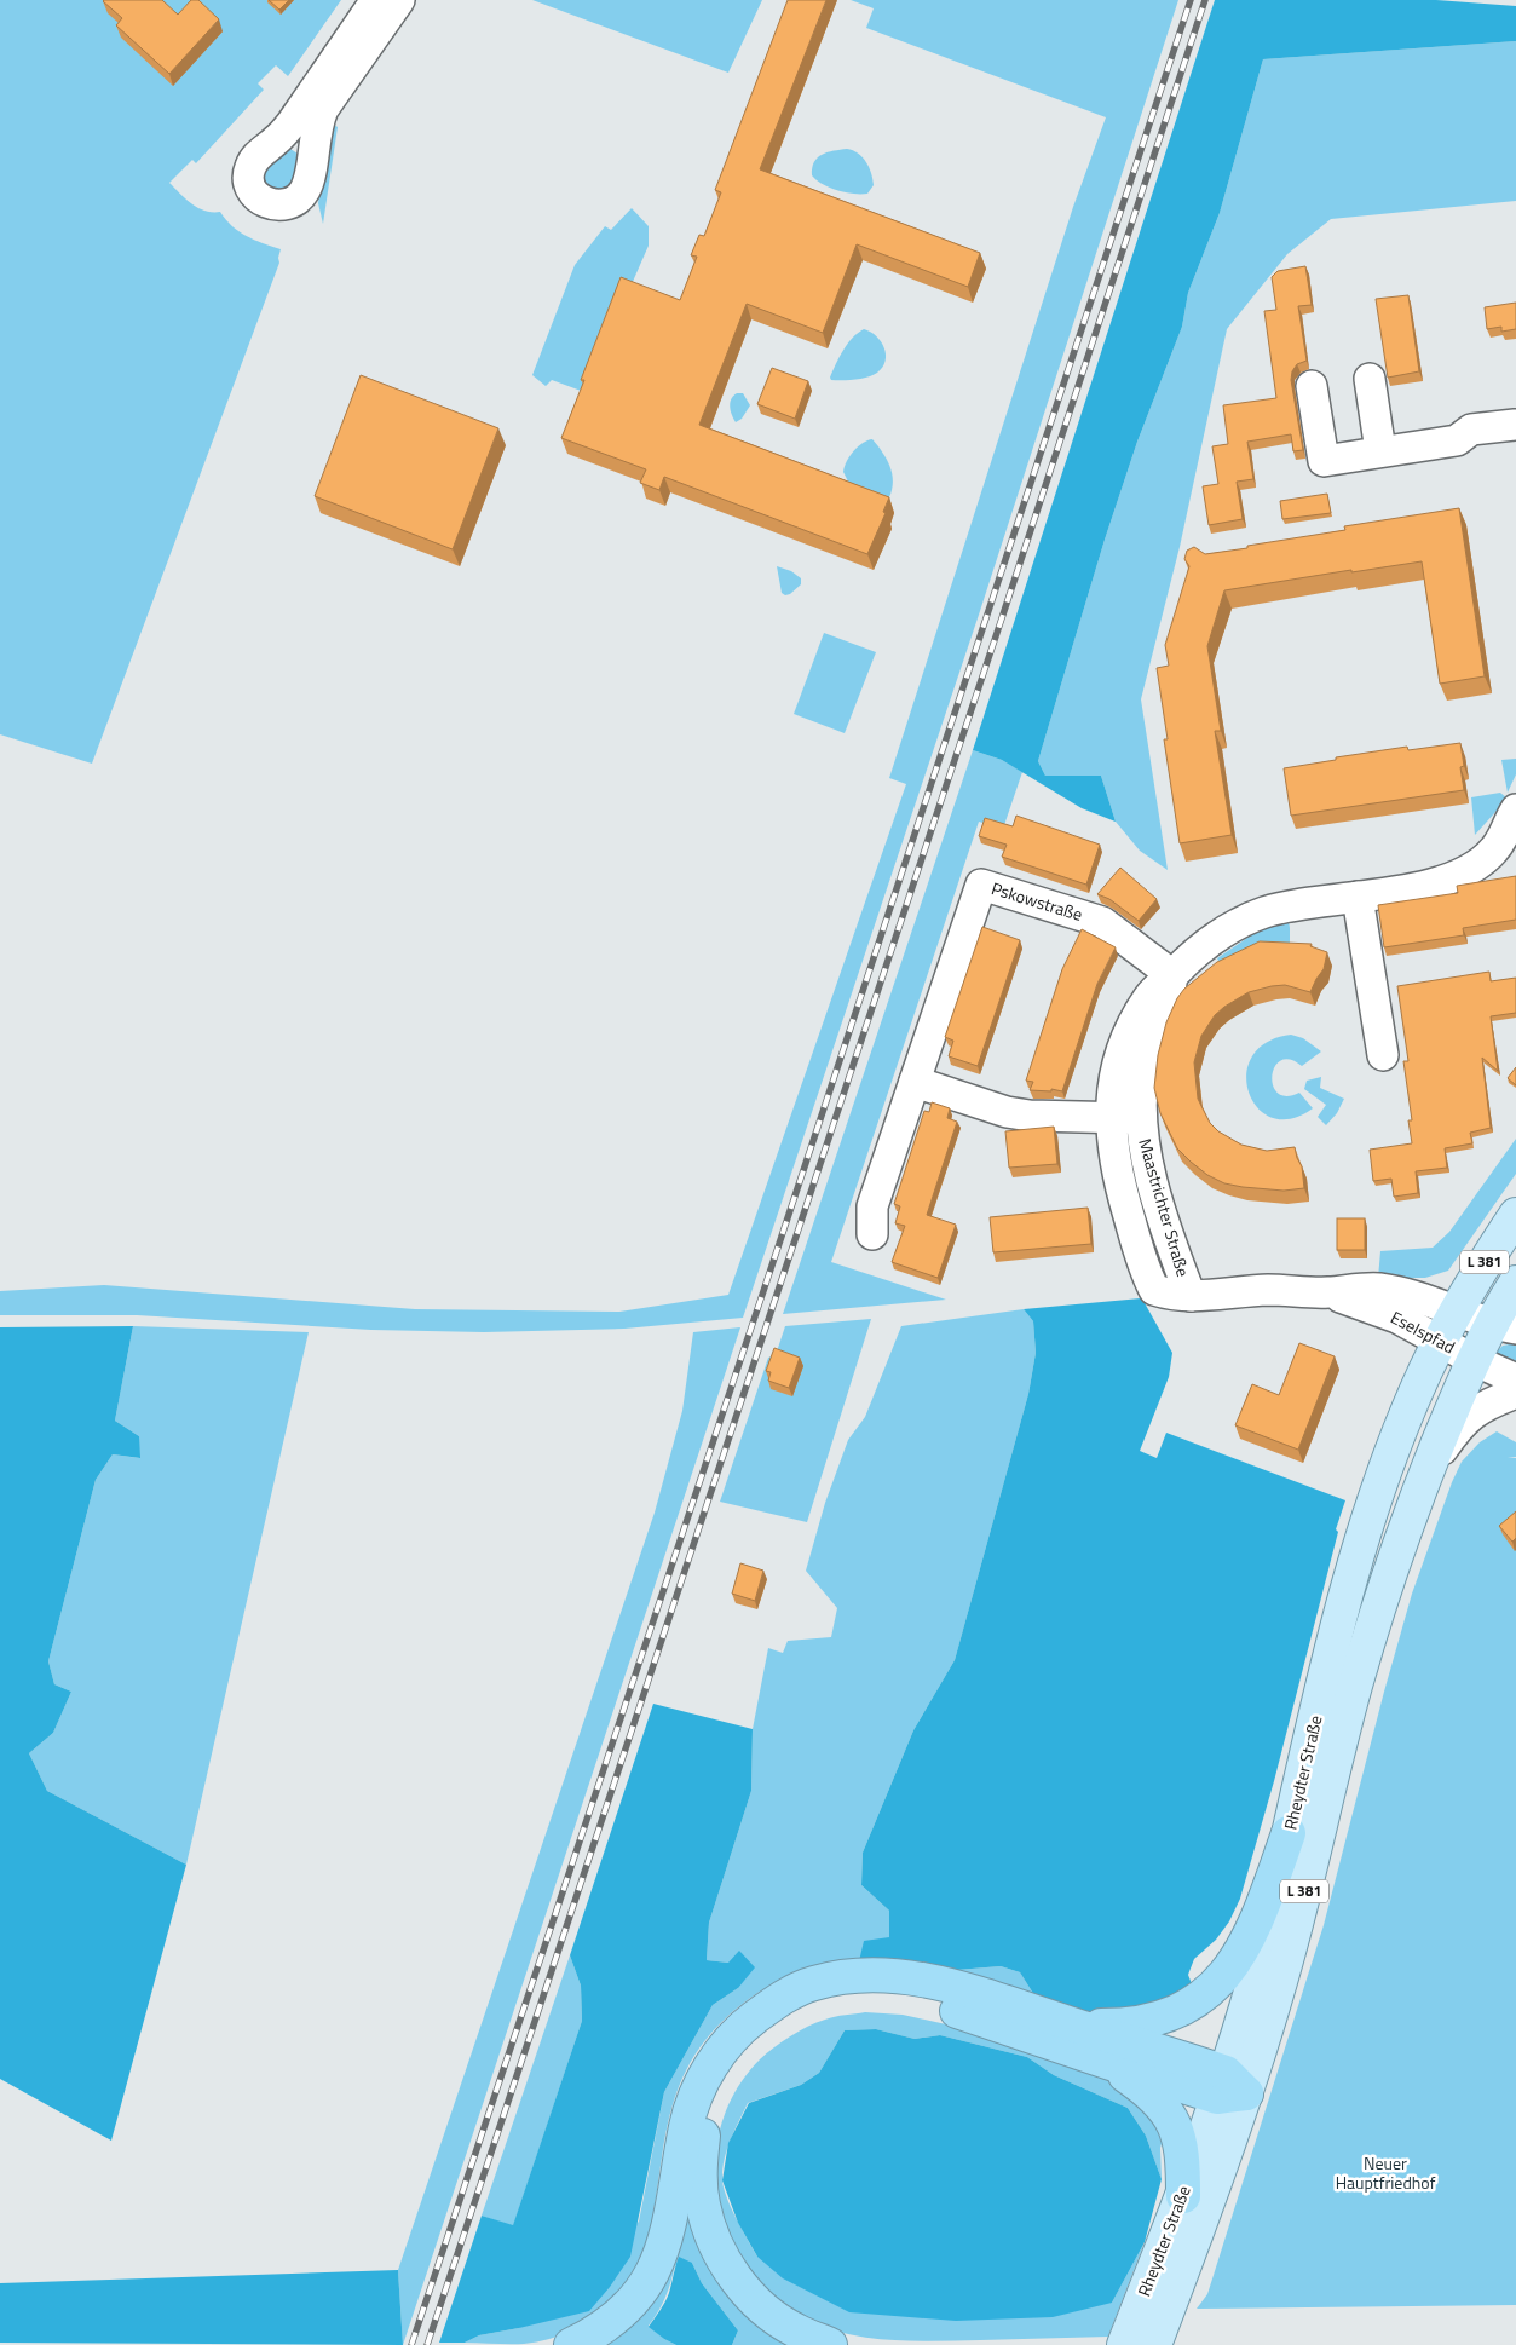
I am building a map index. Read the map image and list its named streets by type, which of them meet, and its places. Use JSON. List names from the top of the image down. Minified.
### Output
{"streets":{"main road":["L 381","Rheydter Straße"],"street":["Pskowstraße","Maastrichter Straße","Eselspfad"]},"crossings":[["Pskowstraße","Maastrichter Straße"],["Maastrichter Straße","Eselspfad"],["Eselspfad","Rheydter Straße"]],"parks":["Neuer Hauptfriedhof"]}
